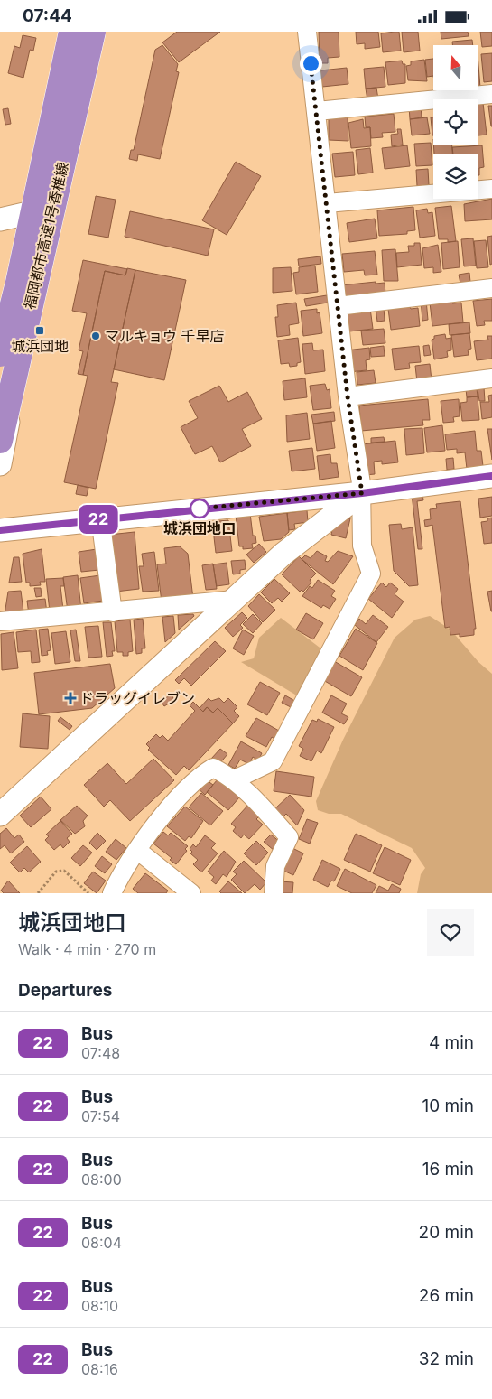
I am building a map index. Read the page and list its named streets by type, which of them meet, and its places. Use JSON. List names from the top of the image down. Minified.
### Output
{"streets":{"highway":["福岡都市高速1号香椎線"]},"places":{"transit":["城浜団地"],"other":["マルキョウ 千早店","城浜団地口"],"health":["ドラッグイレブン"]},"lines":["bus line 22"],"north":"top","page":{"status":"07:44","on_map":"22","heading":[["城浜団地口","Walk · 4 min · 270 m"],"Departures"],"list":[{"mark":"22","name":"Bus","note":"07:48","value":"4 min"},{"mark":"22","name":"Bus","note":"07:54","value":"10 min"},{"mark":"22","name":"Bus","note":"08:00","value":"16 min"},{"mark":"22","name":"Bus","note":"08:04","value":"20 min"},{"mark":"22","name":"Bus","note":"08:10","value":"26 min"},{"mark":"22","name":"Bus","note":"08:16","value":"32 min"}]}}
